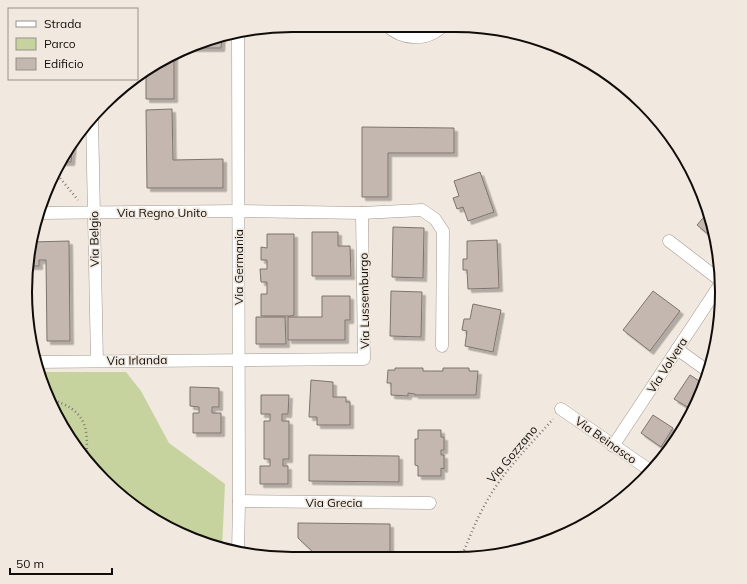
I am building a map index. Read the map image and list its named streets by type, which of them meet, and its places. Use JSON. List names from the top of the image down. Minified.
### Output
{"streets":{"street":["Via Regno Unito","Via Belgio","Via Germania","Via Lussemburgo","Via Irlanda","Via Volvera","Via Beinasco","Via Grecia"],"path":["Via Gozzano"]},"crossings":[["Via Regno Unito","Via Belgio"],["Via Regno Unito","Via Germania"],["Via Belgio","Via Irlanda"],["Via Germania","Via Lussemburgo"],["Via Germania","Via Irlanda"],["Via Germania","Via Grecia"],["Via Lussemburgo","Via Irlanda"],["Via Volvera","Via Beinasco"],["Via Beinasco","Via Gozzano"]],"legend":["Strada","Parco","Edificio"],"scale_bar":"50 m"}
